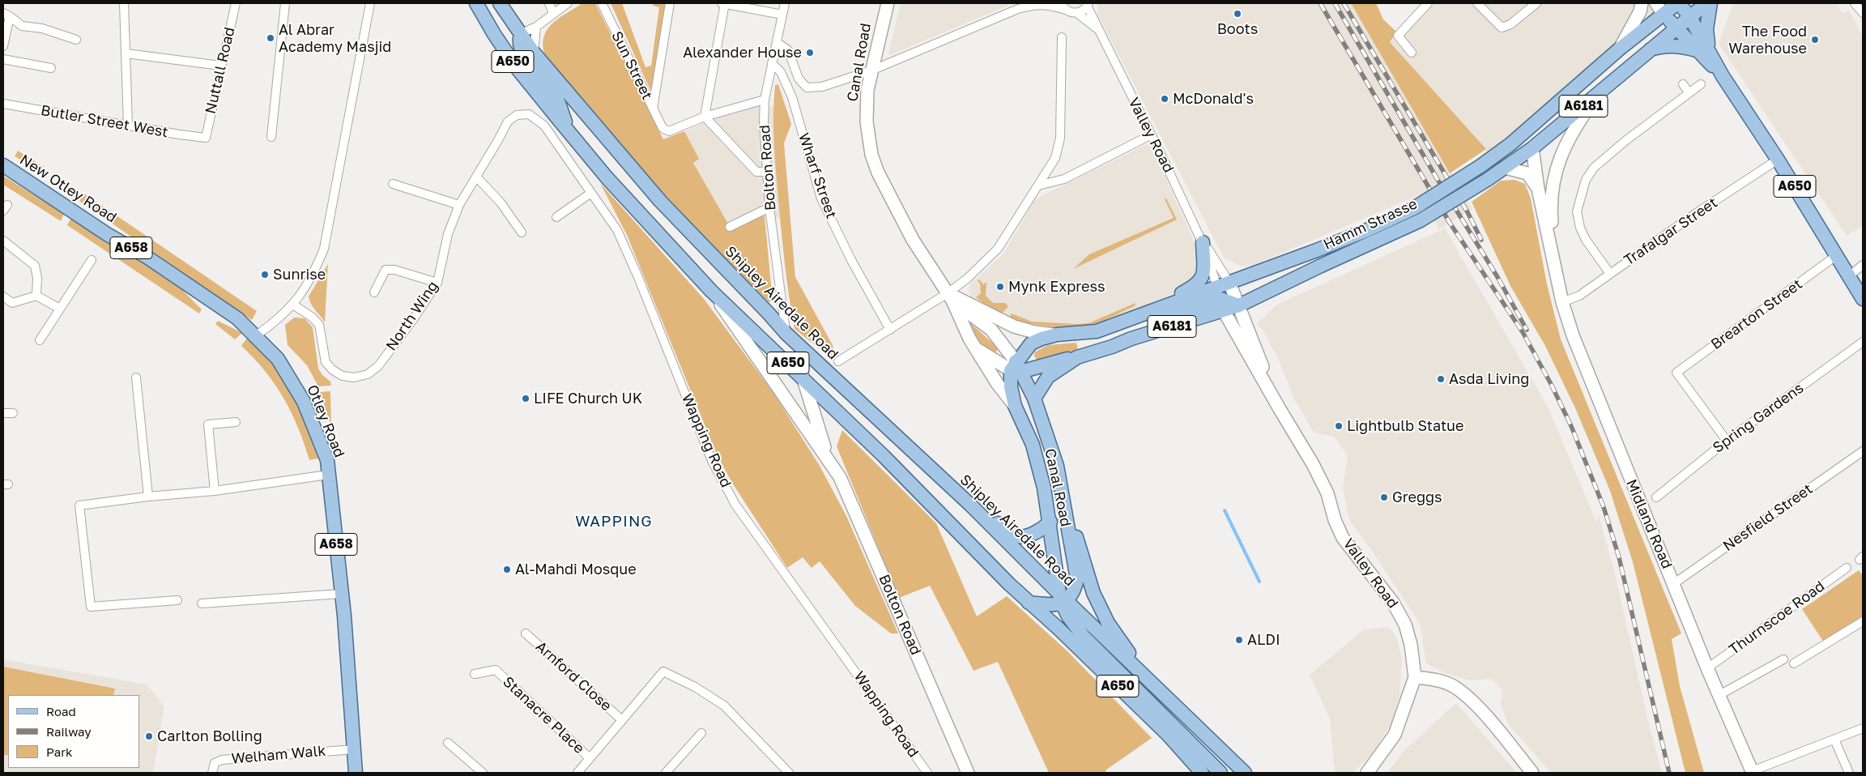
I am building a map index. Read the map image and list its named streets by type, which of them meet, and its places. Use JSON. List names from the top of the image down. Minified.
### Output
{"streets":{"main road":["A650","Canal Road","A6181","New Otley Road","Hamm Strasse","A658","Shipley Airedale Road","Otley Road"],"street":["Sun Street","Nuttall Road","Butler Street West","Valley Road","Bolton Road","Wharf Street","Trafalgar Street","Brearton Street","North Wing","Spring Gardens","Wapping Road","Nesfield Street","Midland Road","Thurnscoe Road","Arnford Close","Stanacre Place","Welham Walk"]},"crossings":[["A650","Canal Road"],["A650","A6181"],["A650","Bolton Road"],["A650","Hamm Strasse"],["A650","Trafalgar Street"],["A650","Shipley Airedale Road"],["A650","Brearton Street"],["Canal Road","A6181"],["Canal Road","Hamm Strasse"],["Canal Road","Shipley Airedale Road"],["Nuttall Road","Butler Street West"],["A6181","Hamm Strasse"],["Valley Road","Hamm Strasse"],["Bolton Road","Wharf Street"],["Bolton Road","Shipley Airedale Road"],["New Otley Road","Otley Road"],["Hamm Strasse","Midland Road"],["Trafalgar Street","Midland Road"],["Brearton Street","Spring Gardens"],["North Wing","Wapping Road"],["Otley Road","Welham Walk"],["Nesfield Street","Midland Road"],["Midland Road","Thurnscoe Road"]],"districts":["WAPPING"],"places":["Boots","Al Abrar Academy Masjid","The Food Warehouse","Alexander House","McDonald's","Sunrise","Mynk Express","Asda Living","LIFE Church UK","Lightbulb Statue","Greggs","Al‐Mahdi Mosque","ALDI","Carlton Bolling"],"legend":["Road","Railway","Park"]}
